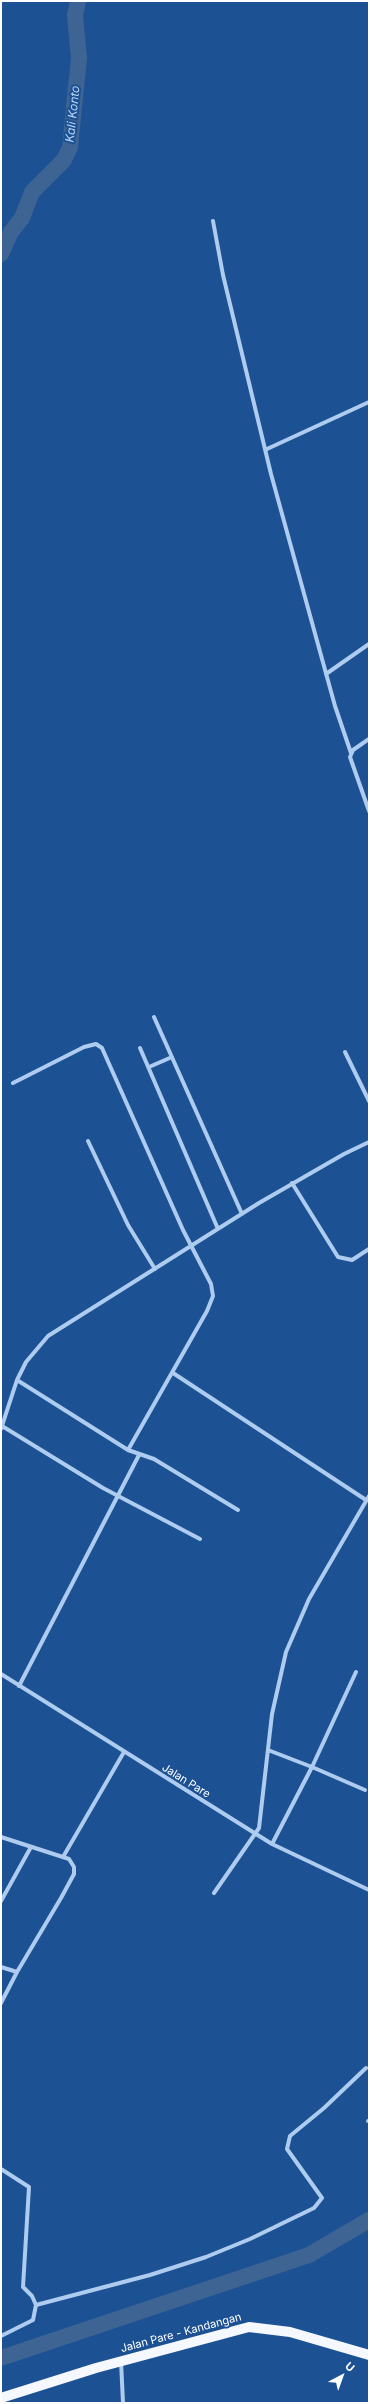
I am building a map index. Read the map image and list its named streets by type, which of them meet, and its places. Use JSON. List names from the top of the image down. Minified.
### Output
{"streets":{"main road":["Jalan Pare - Kandangan"],"street":["Jalan Pare"]},"water":["Kali Konto"],"north":"top right"}
